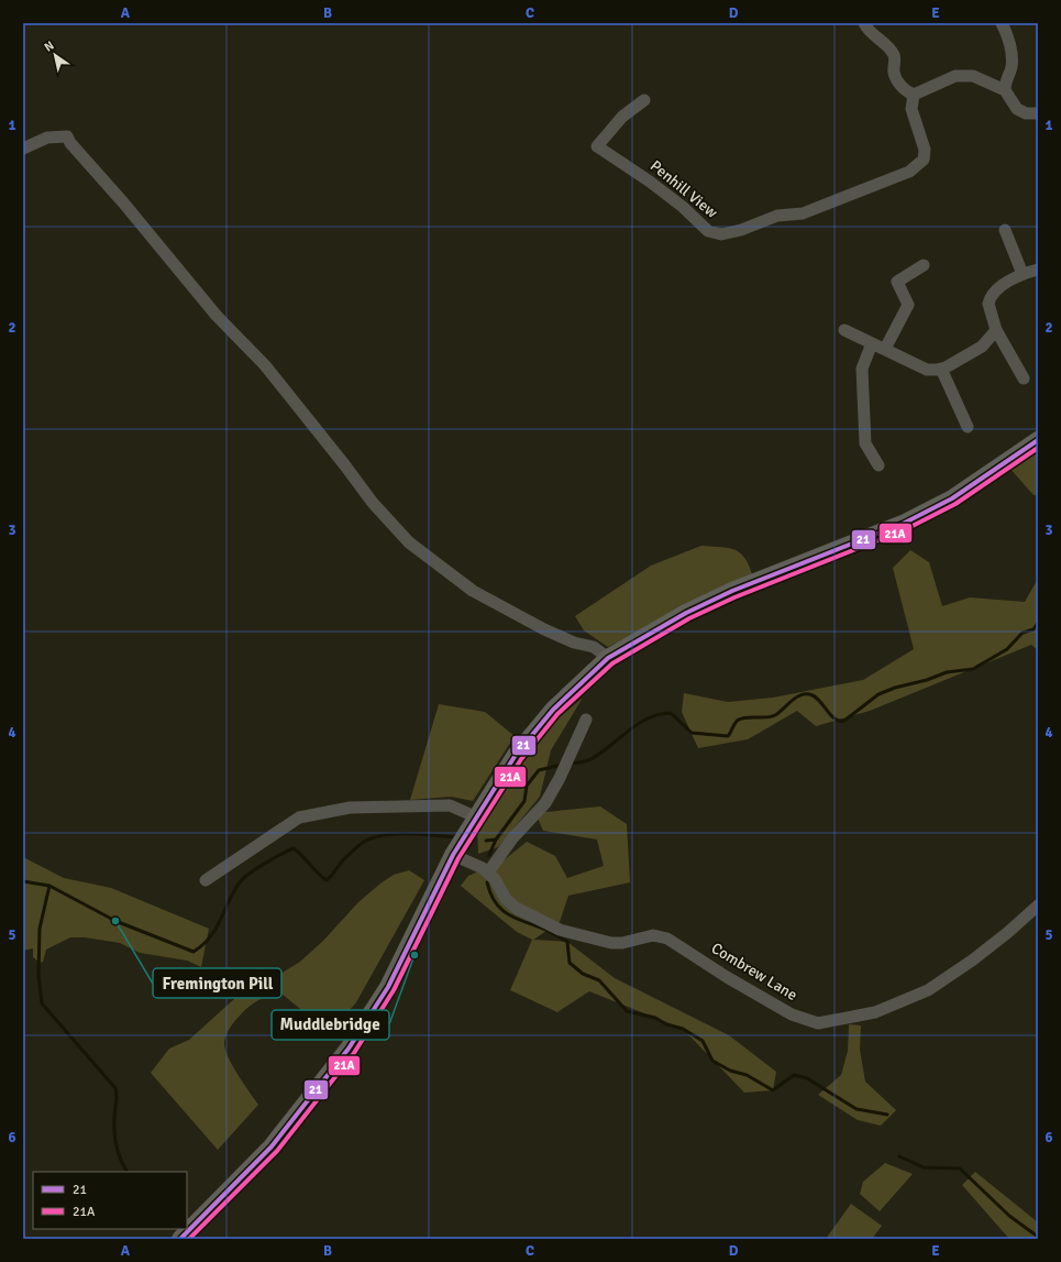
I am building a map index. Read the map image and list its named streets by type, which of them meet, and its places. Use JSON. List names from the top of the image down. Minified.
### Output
{"streets":{"street":["Penhill View","Combrew Lane"]},"places":["Fremington Pill","Muddlebridge"],"lines":["transit line 21","transit line 21A"],"legend":["21","21A"],"north":"top left","grid":{"columns":["A","B","C","D","E"],"rows":["1","2","3","4","5","6"]}}
